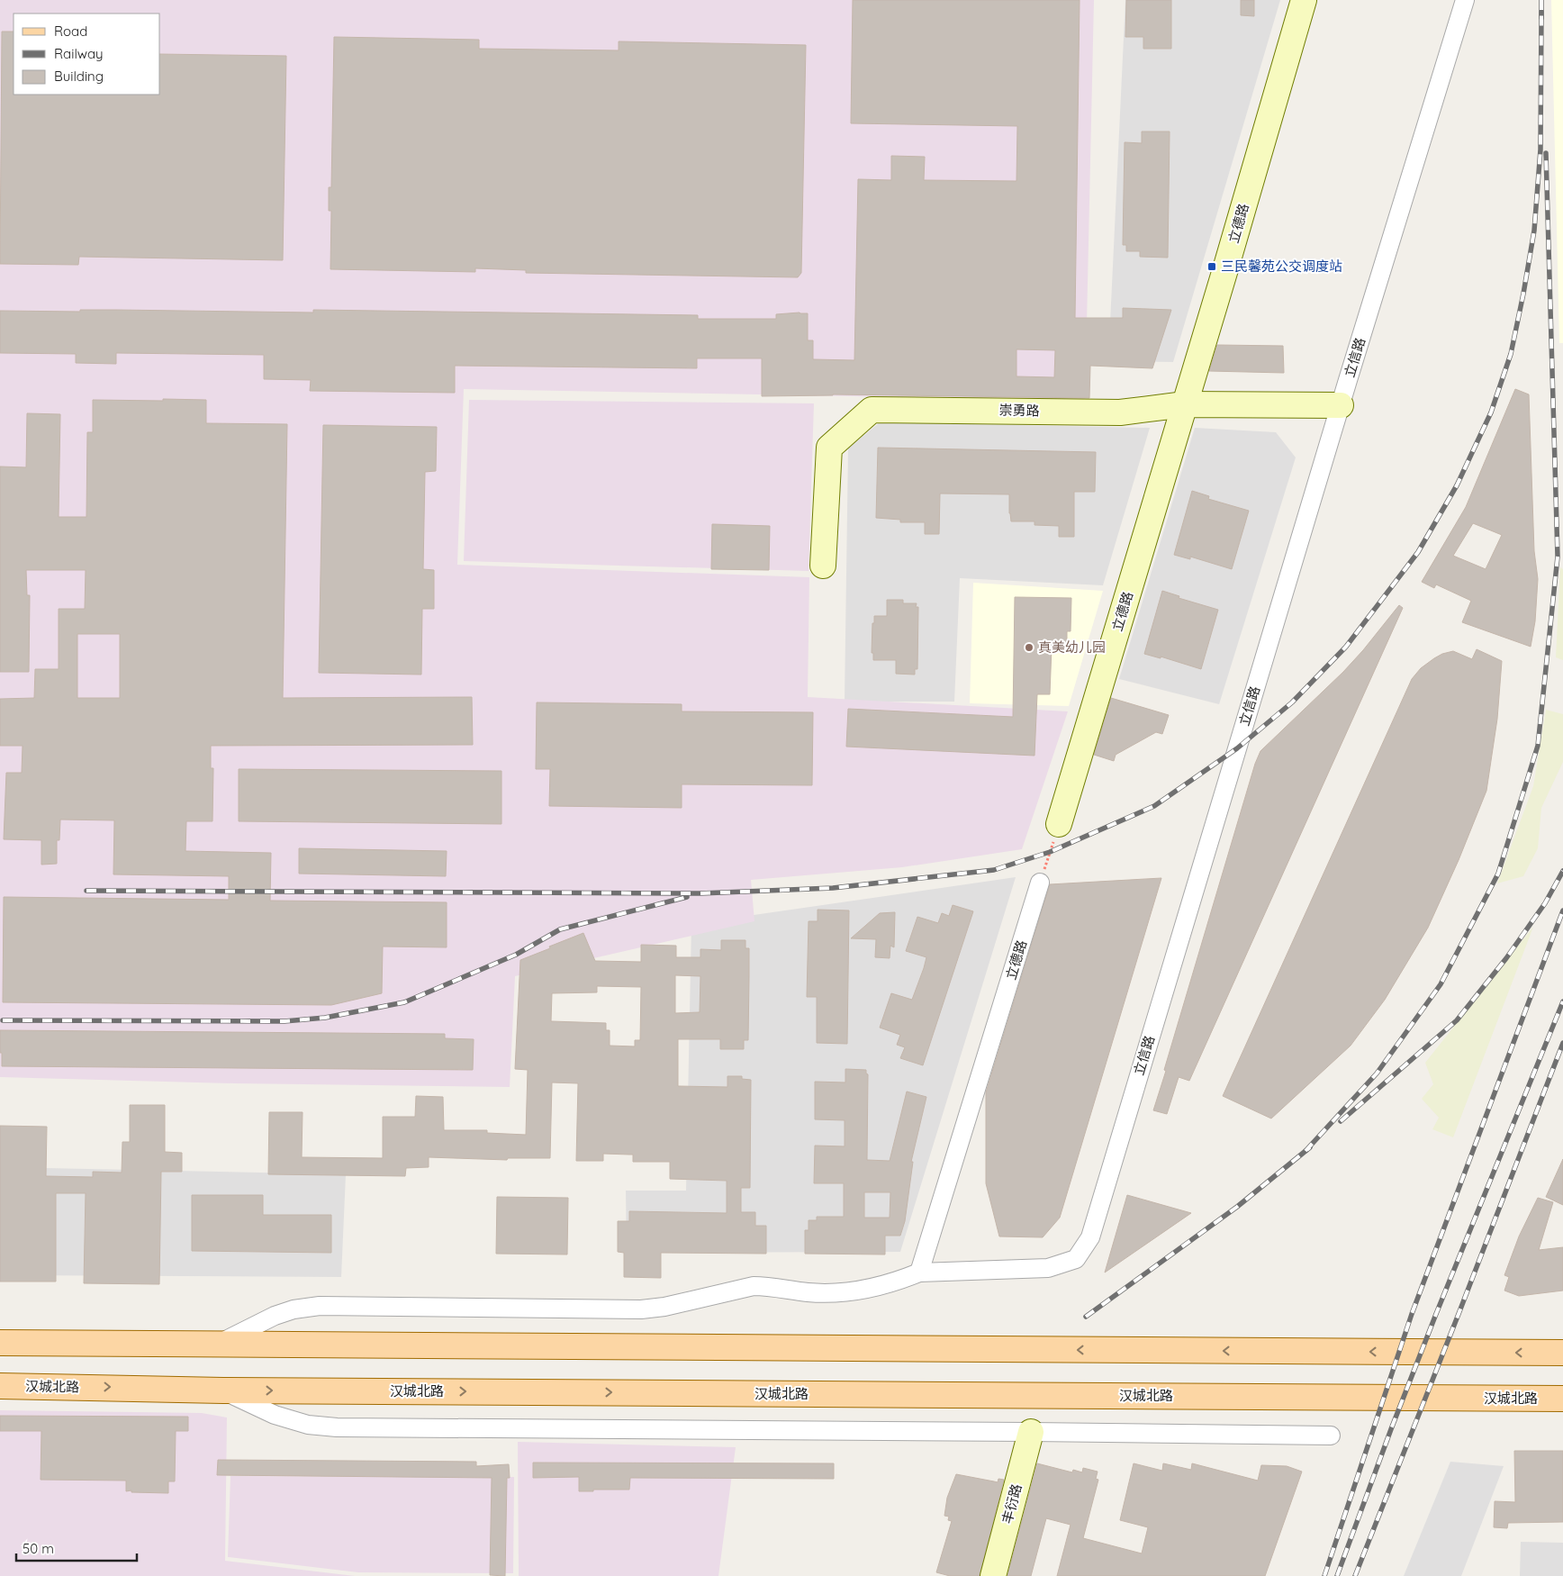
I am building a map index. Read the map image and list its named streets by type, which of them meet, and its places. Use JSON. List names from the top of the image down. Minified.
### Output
{"streets":{"main road":["汉城北路"],"street":["立德路","立信路","崇勇路","丰衍路"]},"crossings":[["立德路","立信路"],["立德路","崇勇路"],["立信路","崇勇路"]],"places":{"transit":["三民馨苑公交调度站"],"other":["真美幼儿园"]},"legend":["Road","Railway","Building"],"scale_bar":"50 m"}
